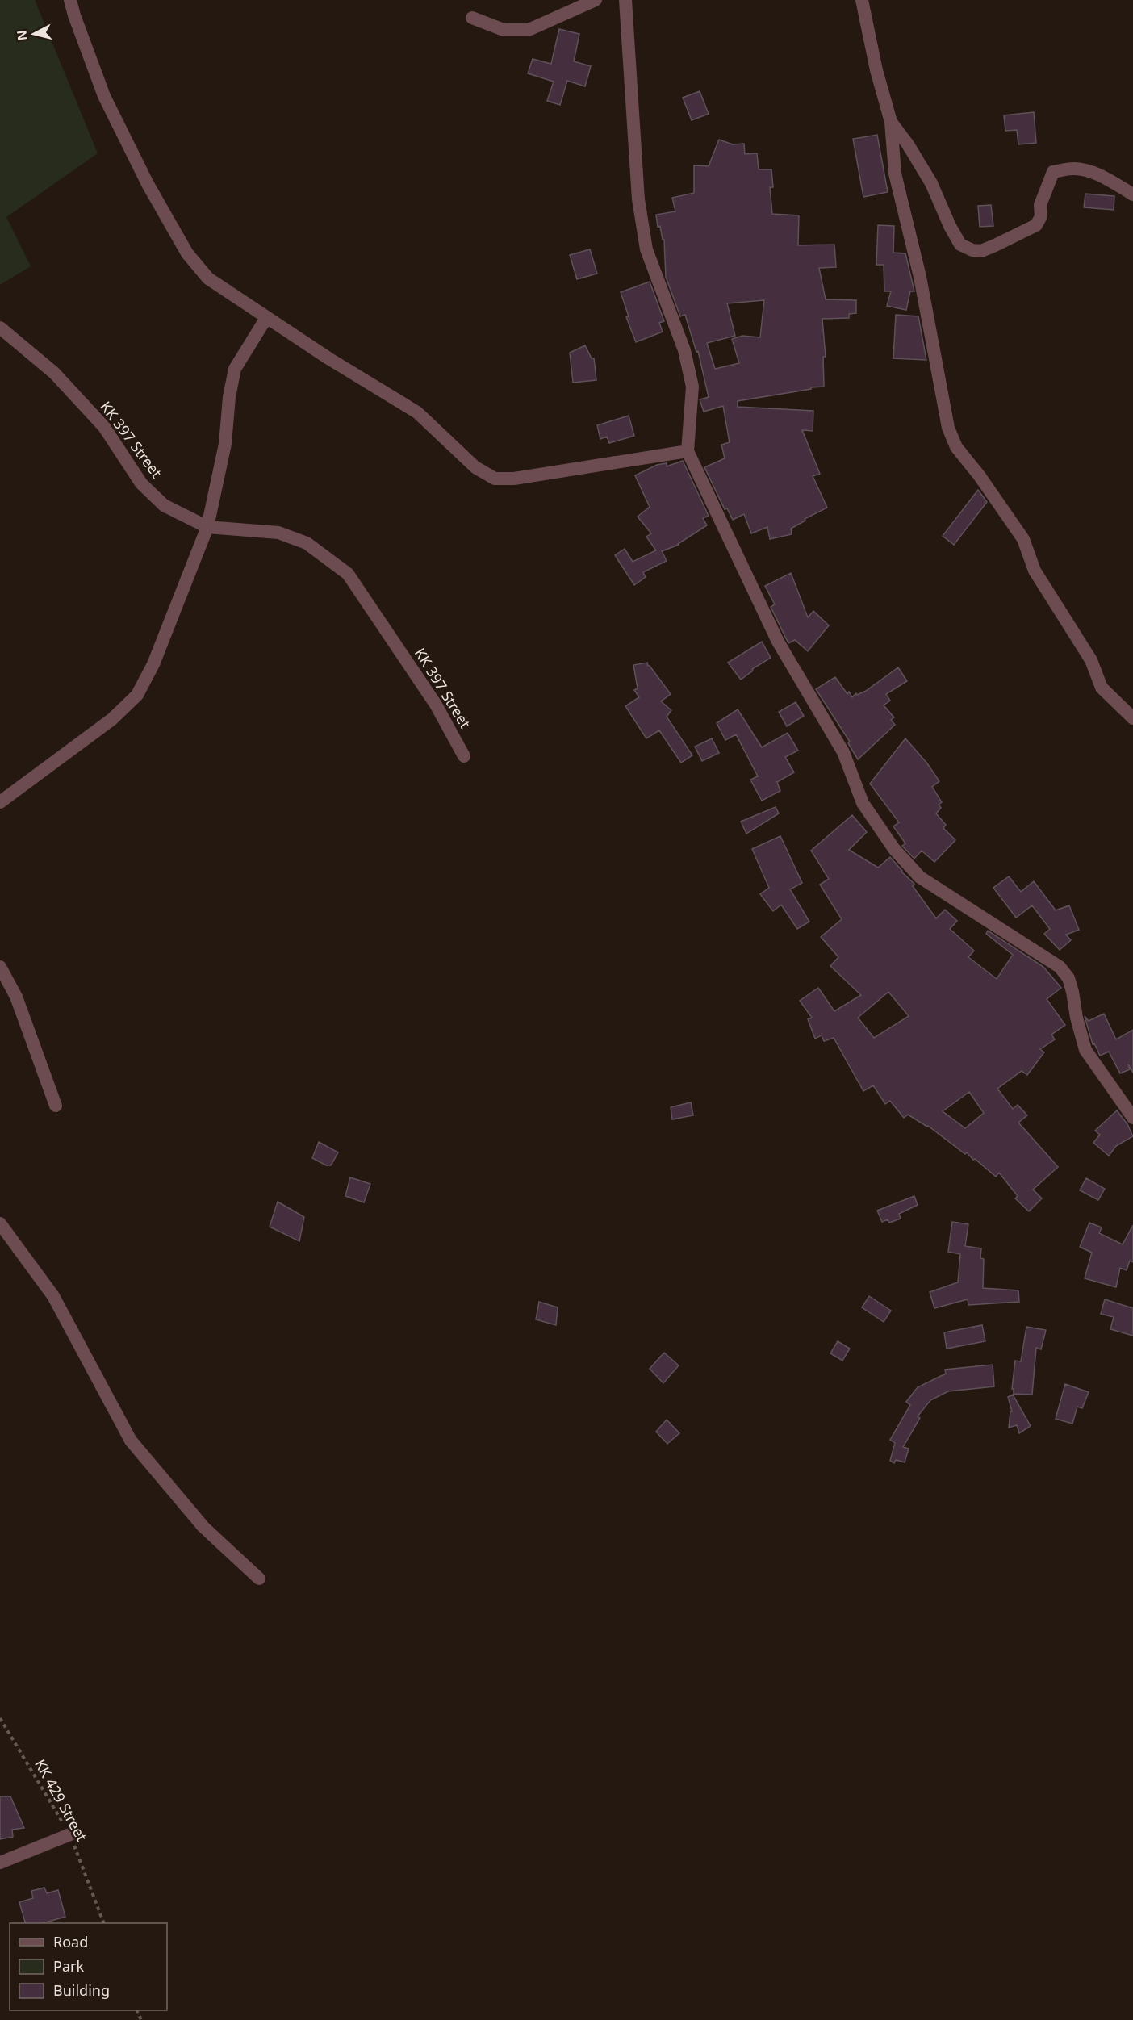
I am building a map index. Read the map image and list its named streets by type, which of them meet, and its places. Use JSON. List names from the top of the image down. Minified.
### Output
{"streets":{"street":["KK 397 Street"],"path":["KK 429 Street"]},"legend":["Road","Park","Building"],"north":"left"}
